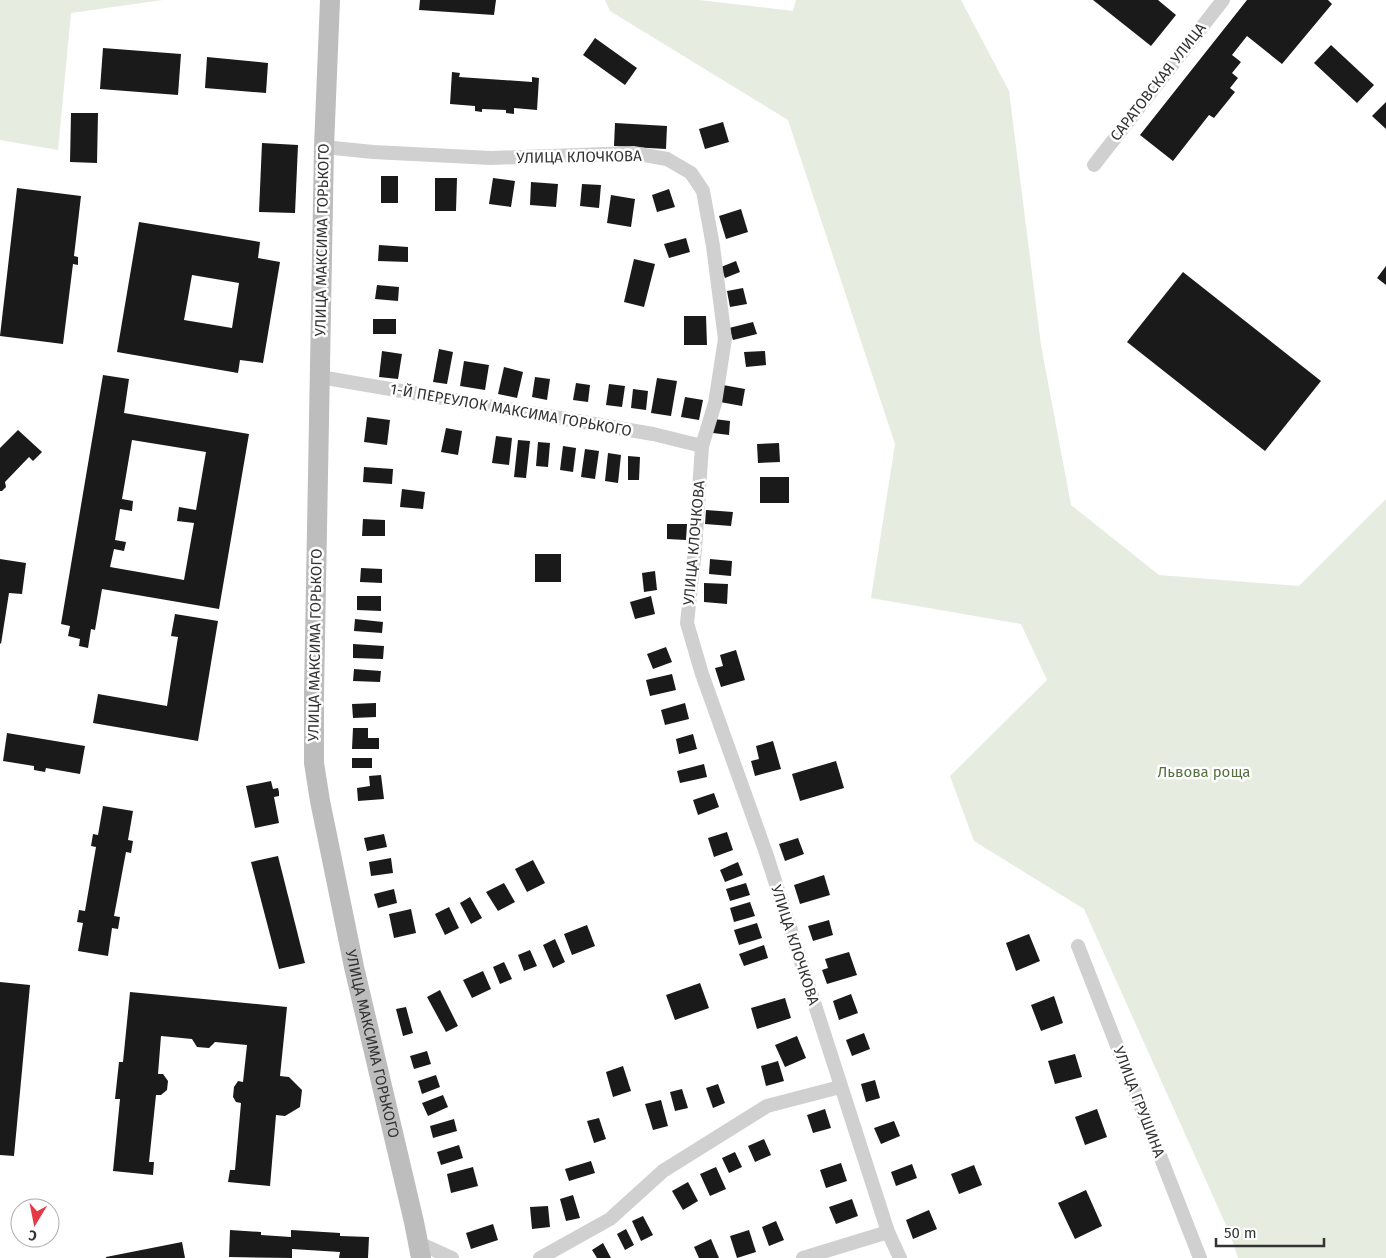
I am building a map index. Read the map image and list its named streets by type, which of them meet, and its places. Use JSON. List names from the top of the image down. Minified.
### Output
{"streets":{"main road":["УЛИЦА МАКСИМА ГОРЬКОГО"],"street":["САРАТОВСКАЯ УЛИЦА","УЛИЦА КЛОЧКОВА","1-Й ПЕРЕУЛОК МАКСИМА ГОРЬКОГО","УЛИЦА ГРУШИНА"]},"crossings":[["УЛИЦА КЛОЧКОВА","УЛИЦА МАКСИМА ГОРЬКОГО"],["УЛИЦА КЛОЧКОВА","1-Й ПЕРЕУЛОК МАКСИМА ГОРЬКОГО"],["УЛИЦА МАКСИМА ГОРЬКОГО","1-Й ПЕРЕУЛОК МАКСИМА ГОРЬКОГО"]],"parks":["Львова роща"],"scale_bar":"50 m","north":"bottom"}
